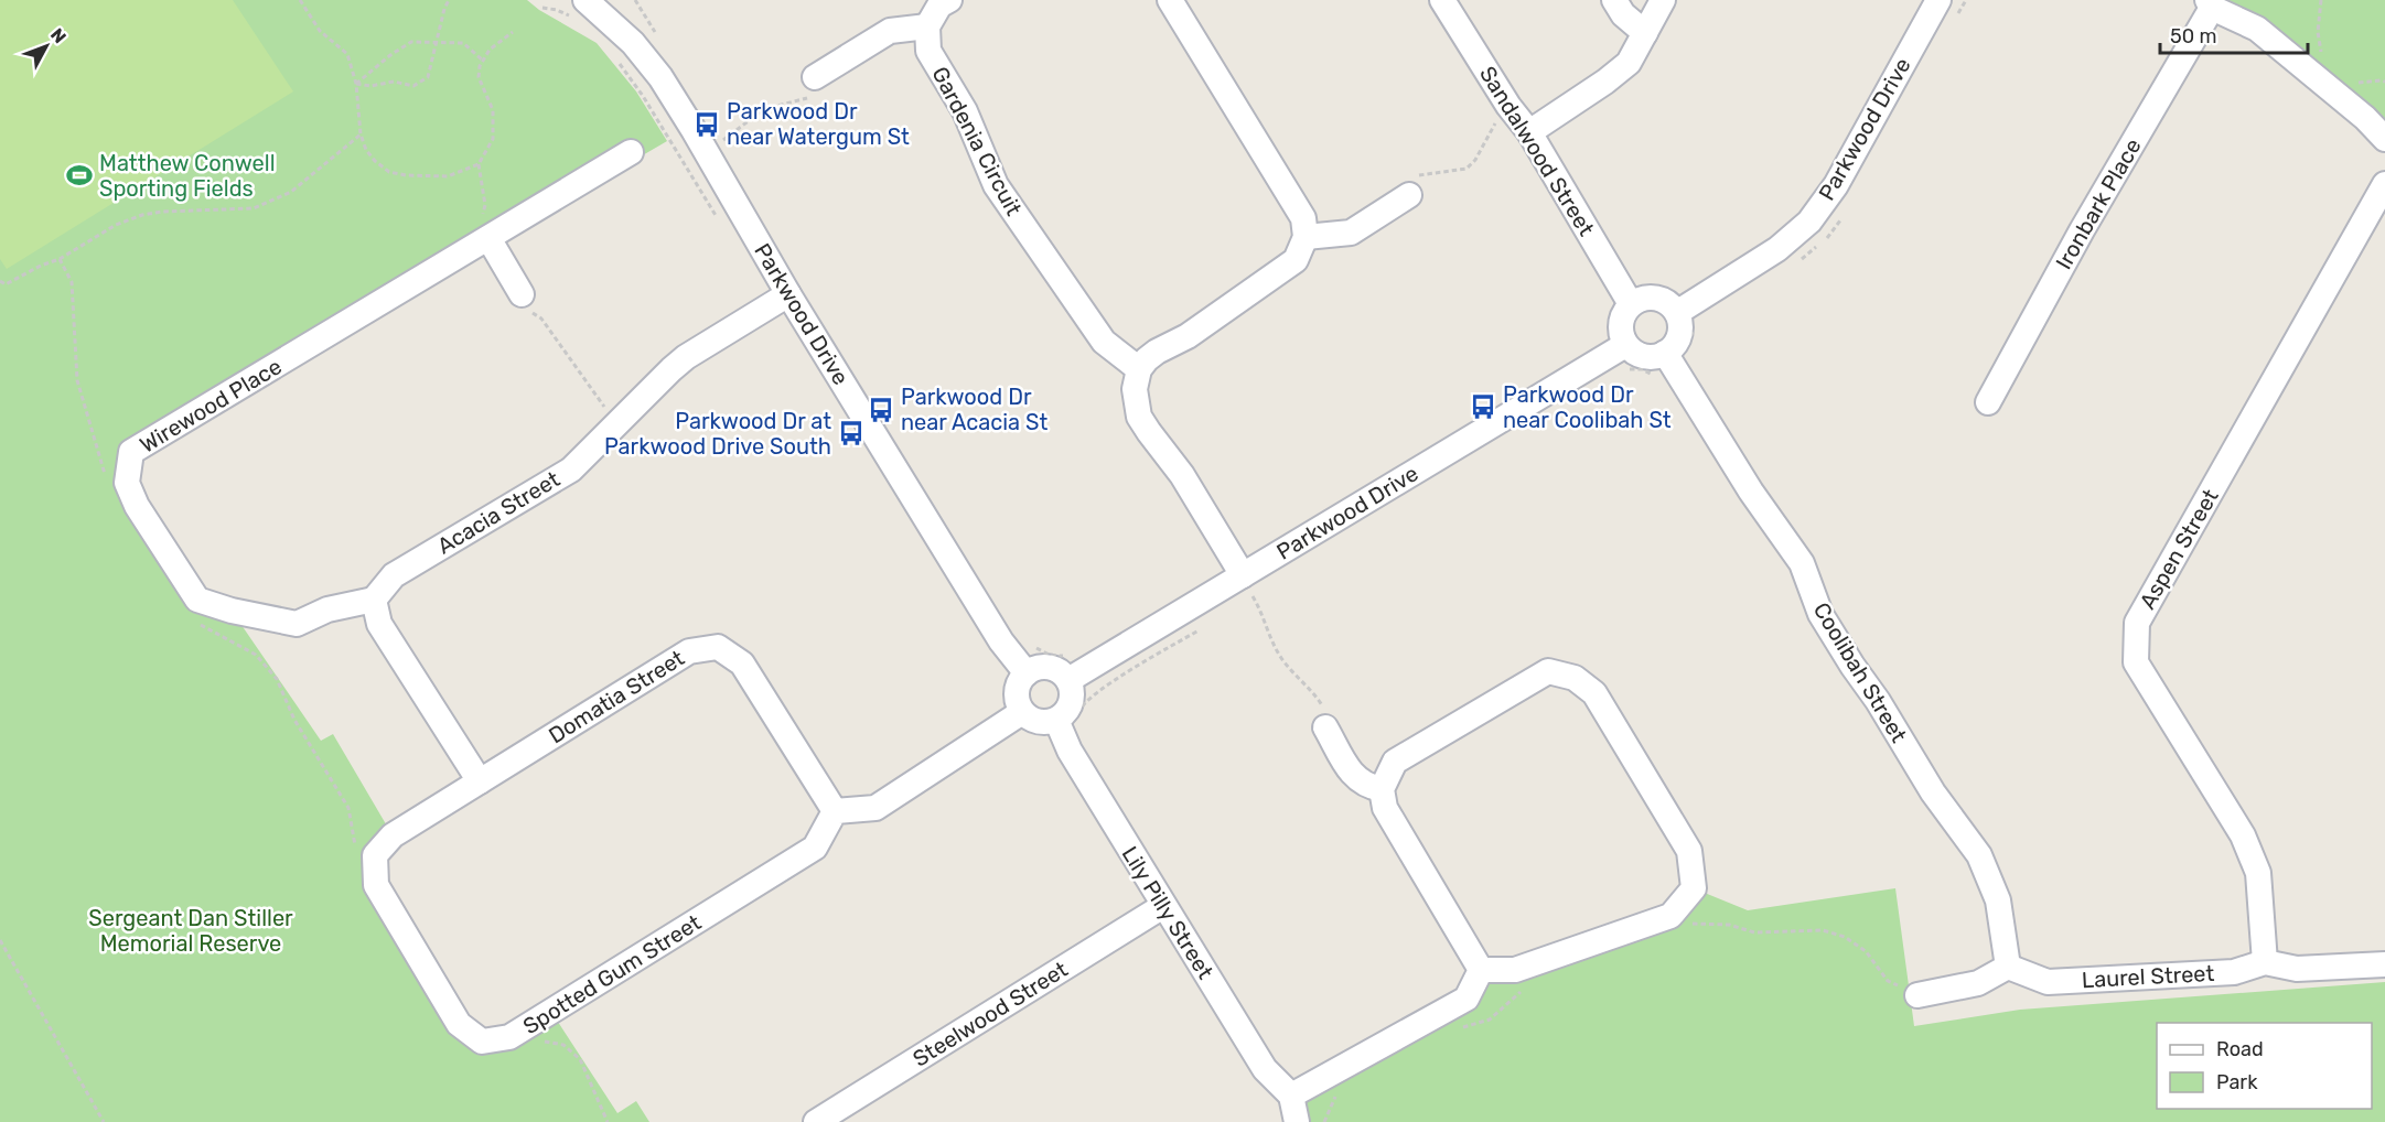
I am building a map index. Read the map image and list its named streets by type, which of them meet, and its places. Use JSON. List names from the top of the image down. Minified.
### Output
{"streets":{"street":["Parkwood Drive","Gardenia Circuit","Sandalwood Street","Ironbark Place","Wirewood Place","Acacia Street","Aspen Street","Coolibah Street","Domatia Street","Lily Pilly Street","Spotted Gum Street","Laurel Street","Steelwood Street"]},"crossings":[["Parkwood Drive","Sandalwood Street"],["Parkwood Drive","Acacia Street"],["Parkwood Drive","Coolibah Street"],["Parkwood Drive","Lily Pilly Street"],["Sandalwood Street","Coolibah Street"],["Wirewood Place","Acacia Street"],["Aspen Street","Laurel Street"],["Coolibah Street","Laurel Street"],["Domatia Street","Spotted Gum Street"],["Lily Pilly Street","Steelwood Street"]],"parks":["Sergeant Dan Stiller Memorial Reserve"],"places":{"bus stop":["Parkwood Dr near Watergum St","Parkwood Dr near Coolibah St","Parkwood Dr near Acacia St","Parkwood Dr at Parkwood Drive South"],"sports":["Matthew Conwell Sporting Fields"]},"legend":["Road","Park"],"scale_bar":"50 m","north":"top right"}
